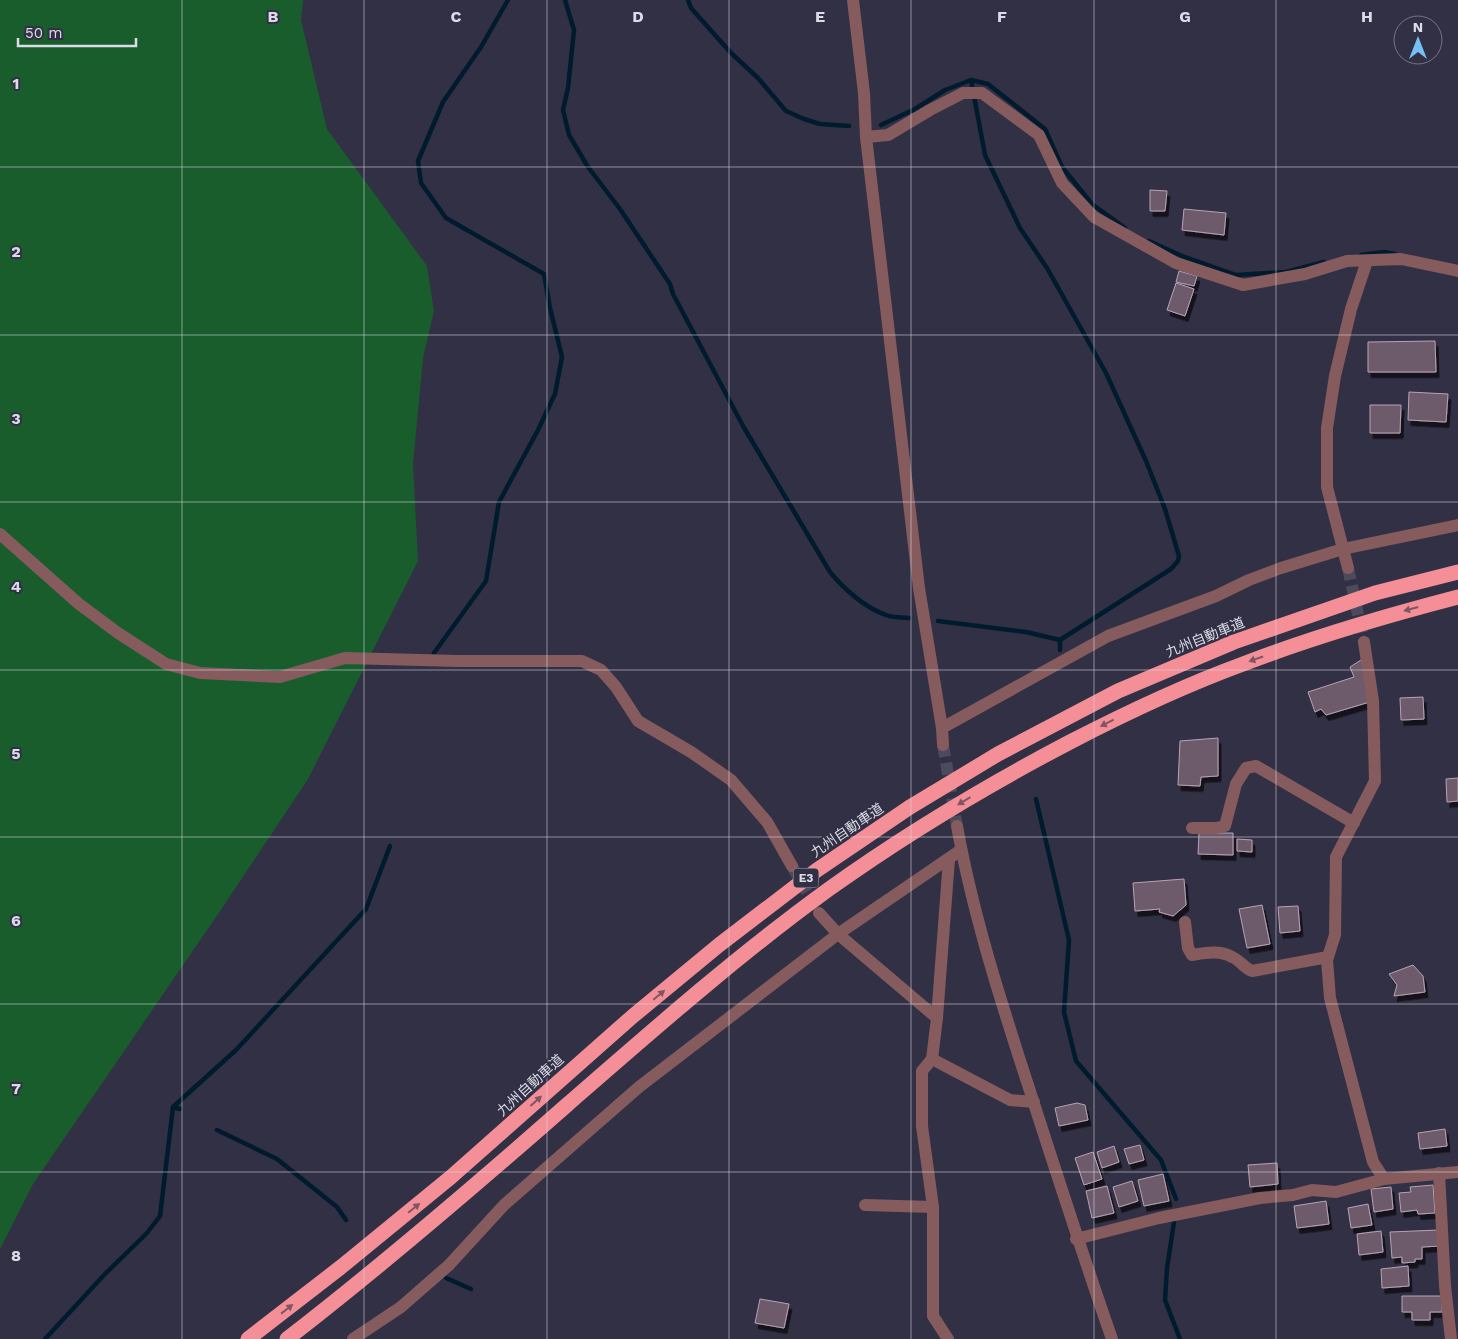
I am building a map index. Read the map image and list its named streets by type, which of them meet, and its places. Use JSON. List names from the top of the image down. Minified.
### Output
{"streets":{"highway":["九州自動車道","E3"]},"scale_bar":"50 m","north":"top","grid":{"columns":["B","C","D","E","F","G","H"],"rows":["1","2","3","4","5","6","7","8"]}}
